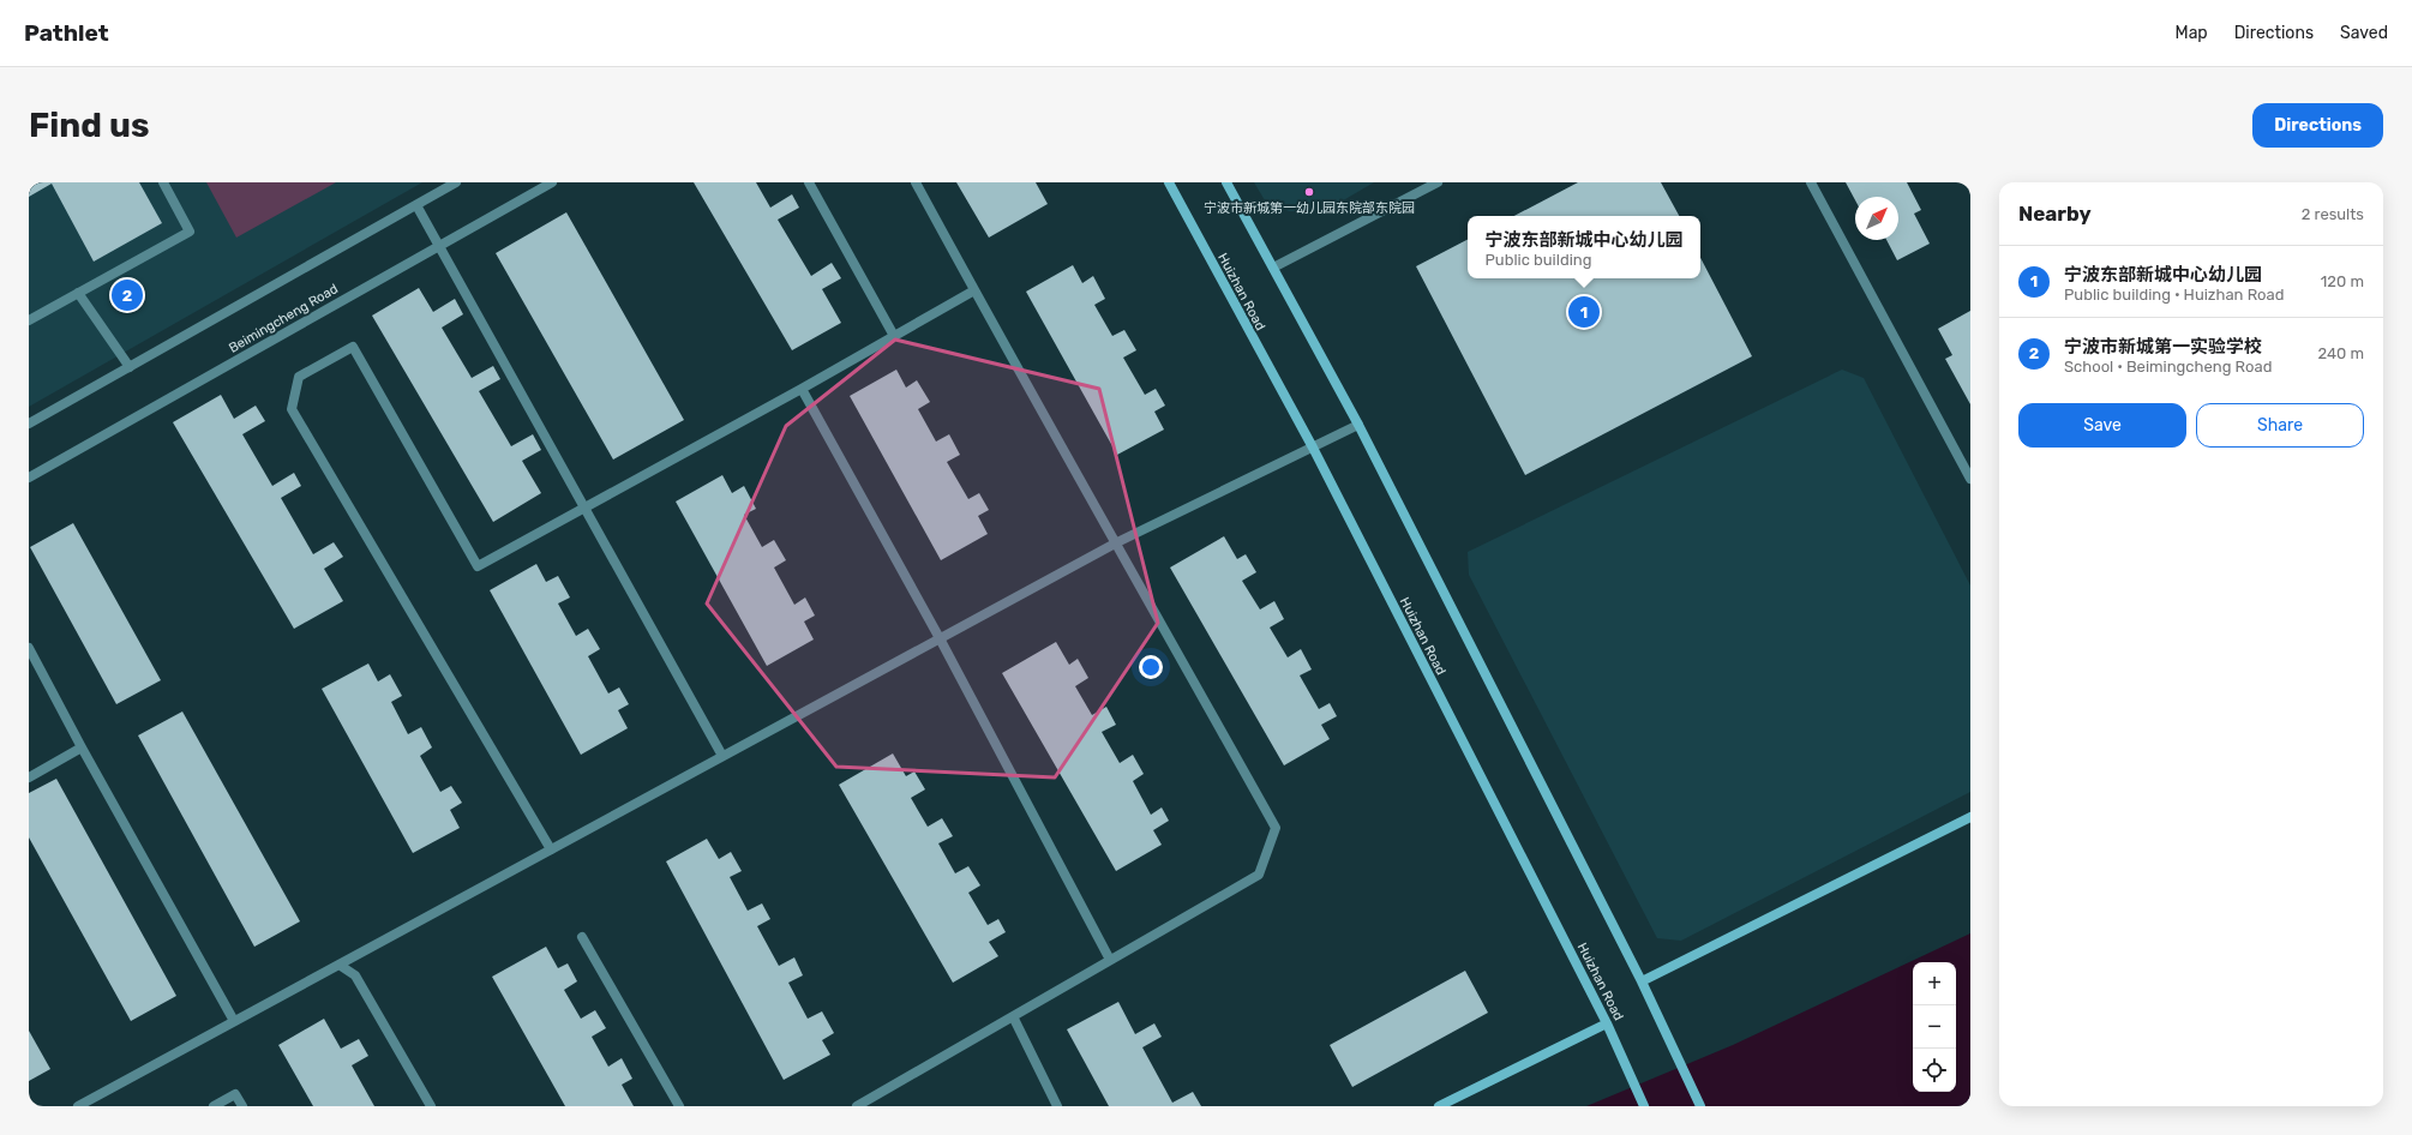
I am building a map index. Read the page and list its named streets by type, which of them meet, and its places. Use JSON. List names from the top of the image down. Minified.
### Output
{"streets":{"street":["Huizhan Road","Beimingcheng Road"]},"places":["宁波市新城第一幼儿园东院部东院园"],"north":"top right","page":{"header":"Pathlet","nav":["Map","Directions","Saved"],"buttons":["Directions",["Save","Share"]],"title":"Find us","heading":["Nearby","2 results"],"popup":["宁波东部新城中心幼儿园","Public building"],"list":[{"mark":"1","name":"宁波东部新城中心幼儿园","note":"Public building · Huizhan Road","value":"120 m"},{"mark":"2","name":"宁波市新城第一实验学校","note":"School · Beimingcheng Road","value":"240 m"}],"pins":["2","1"],"map_buttons":["+","−"]}}
